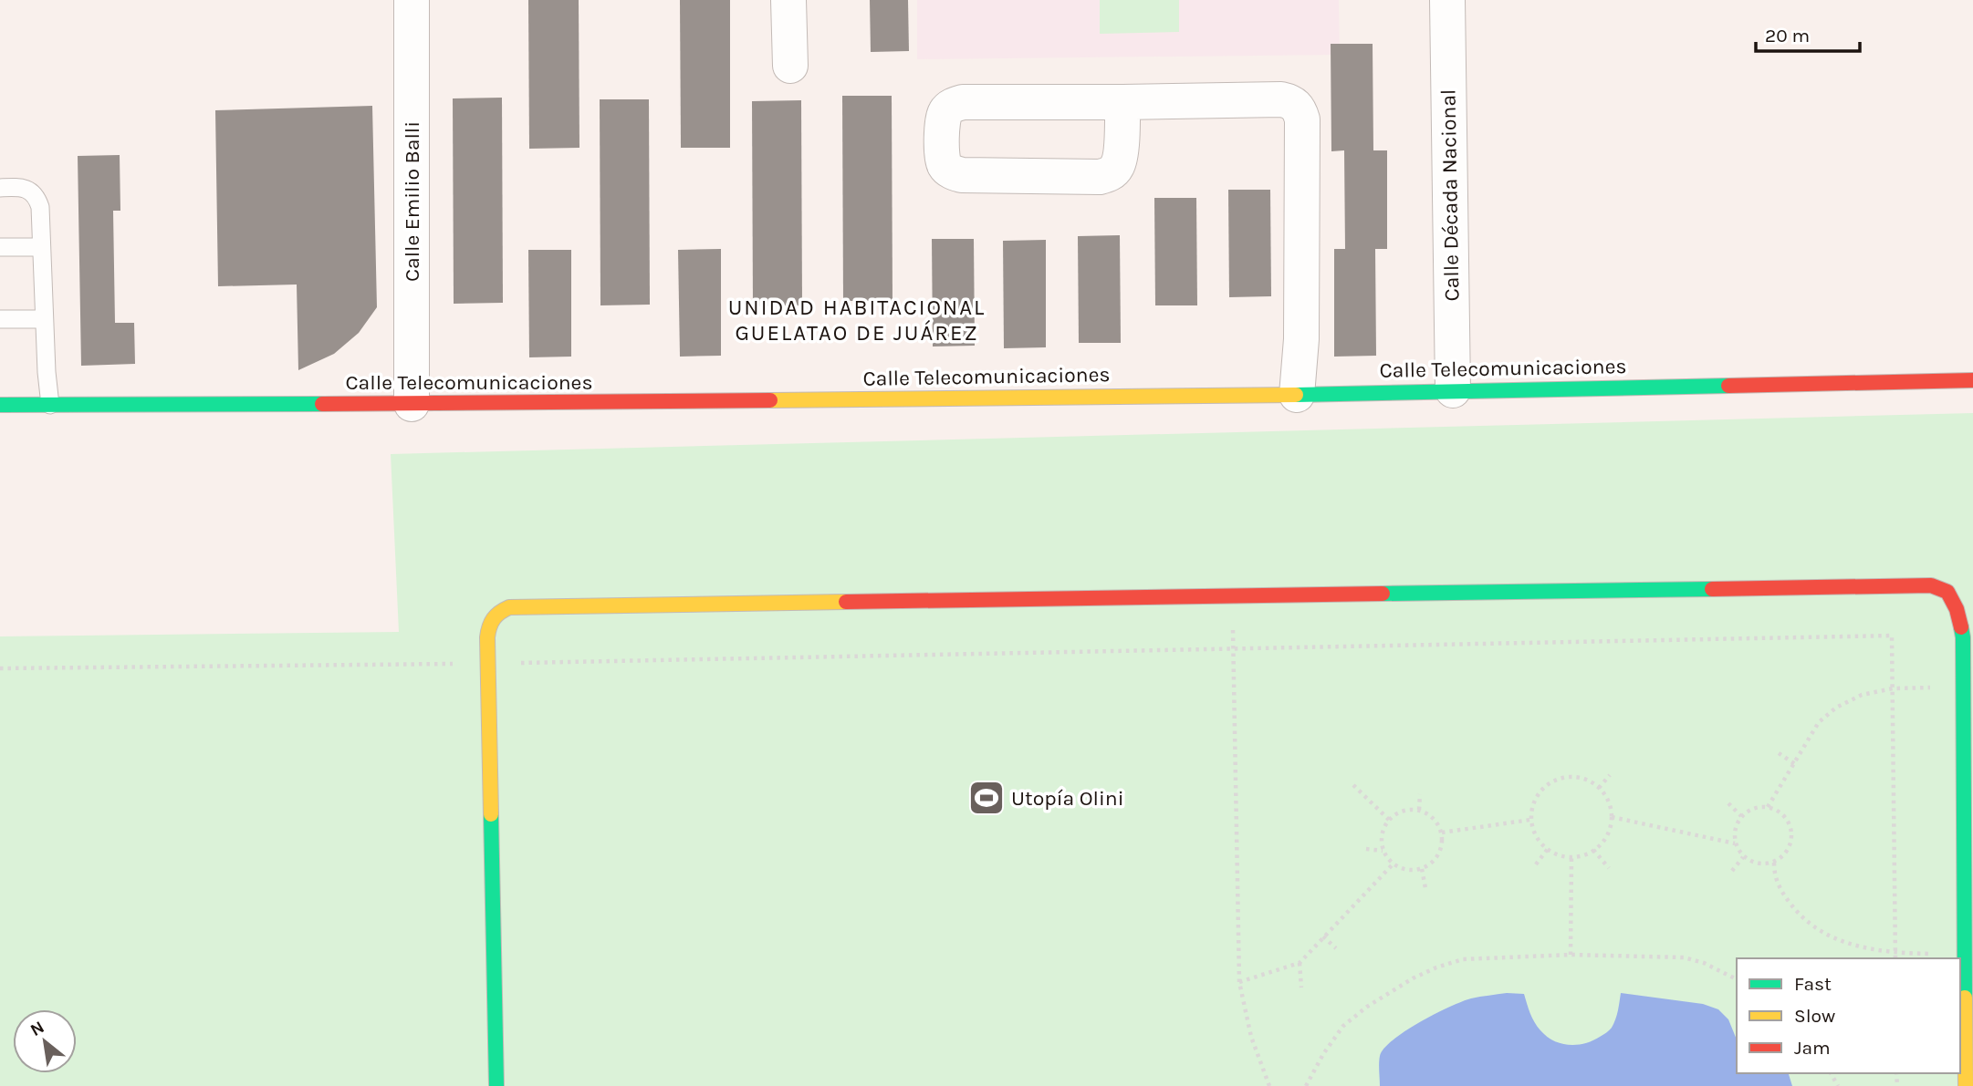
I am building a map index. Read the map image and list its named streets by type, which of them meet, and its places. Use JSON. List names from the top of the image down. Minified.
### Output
{"streets":{"street":["Calle Década Nacional","Calle Emilio Balli","Calle Telecomunicaciones"]},"crossings":[["Calle Década Nacional","Calle Telecomunicaciones"],["Calle Emilio Balli","Calle Telecomunicaciones"]],"districts":["UNIDAD HABITACIONAL GUELATAO DE JUÁREZ"],"places":{"sports":["Utopía Olini"]},"legend":["Fast","Slow","Jam"],"scale_bar":"20 m","north":"top left"}
